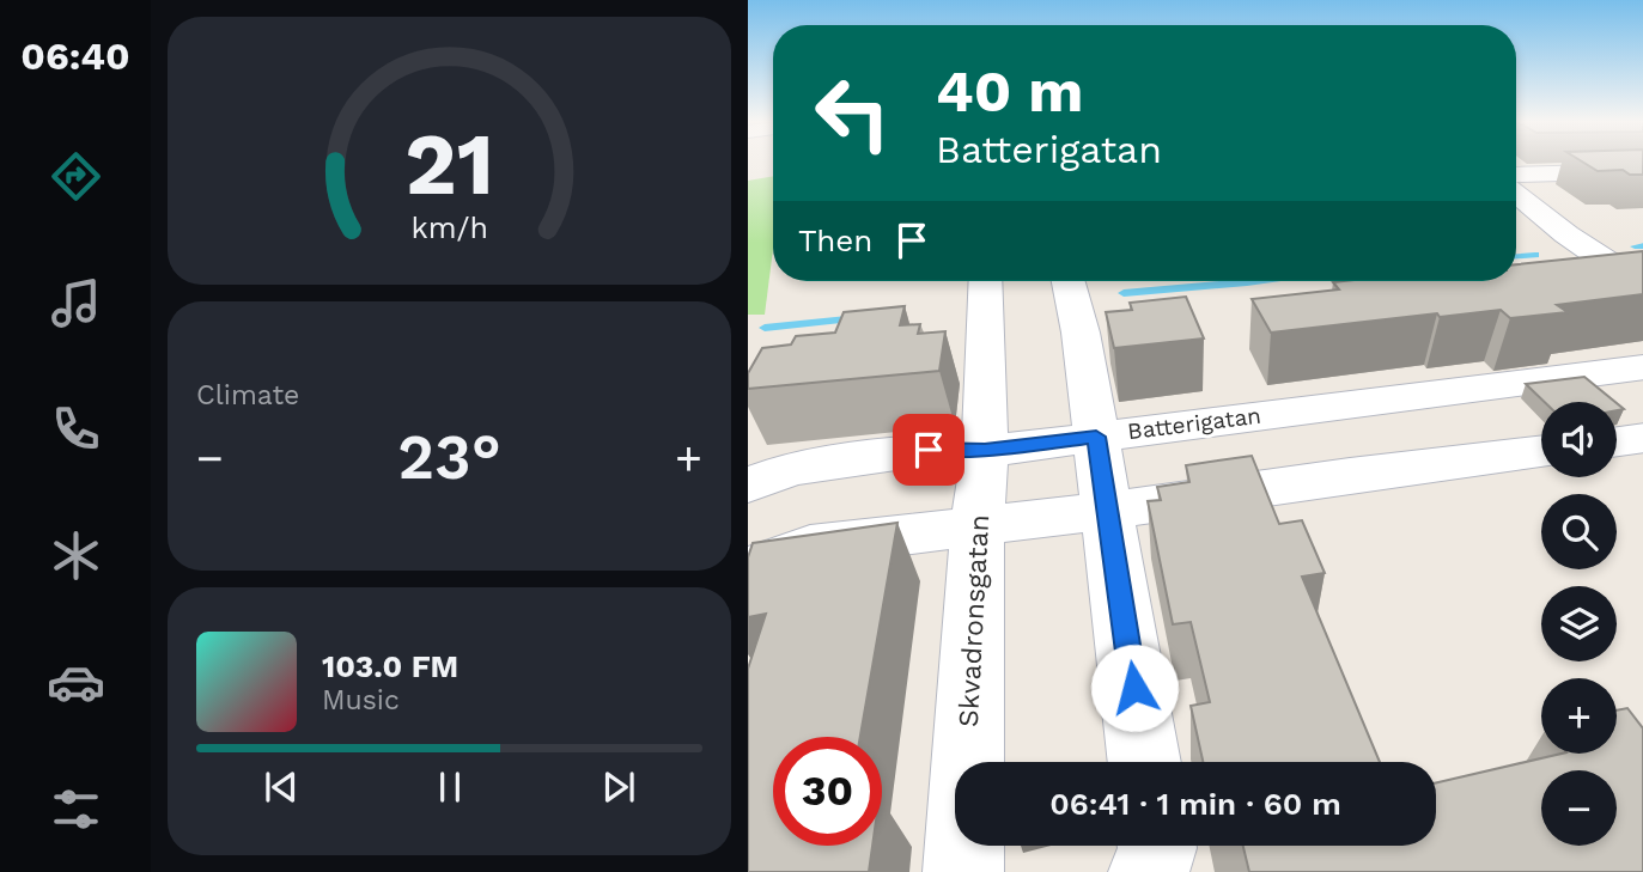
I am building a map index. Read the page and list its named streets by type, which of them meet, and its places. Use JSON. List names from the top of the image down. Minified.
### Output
{"streets":{"street":["Batterigatan","Skvadronsgatan"]},"crossings":[["Batterigatan","Skvadronsgatan"]],"page":{"tabs":"06:40","turn":["40 m","Batterigatan"],"then":"Then","tile":"Climate","map_buttons":["+","−"],"heat":["−","23°","+"],"song":["103.0 FM","Music"],"limit":"30","trip":"06:41 · 1 min · 60 m","gauge":["21","km/h"]}}
